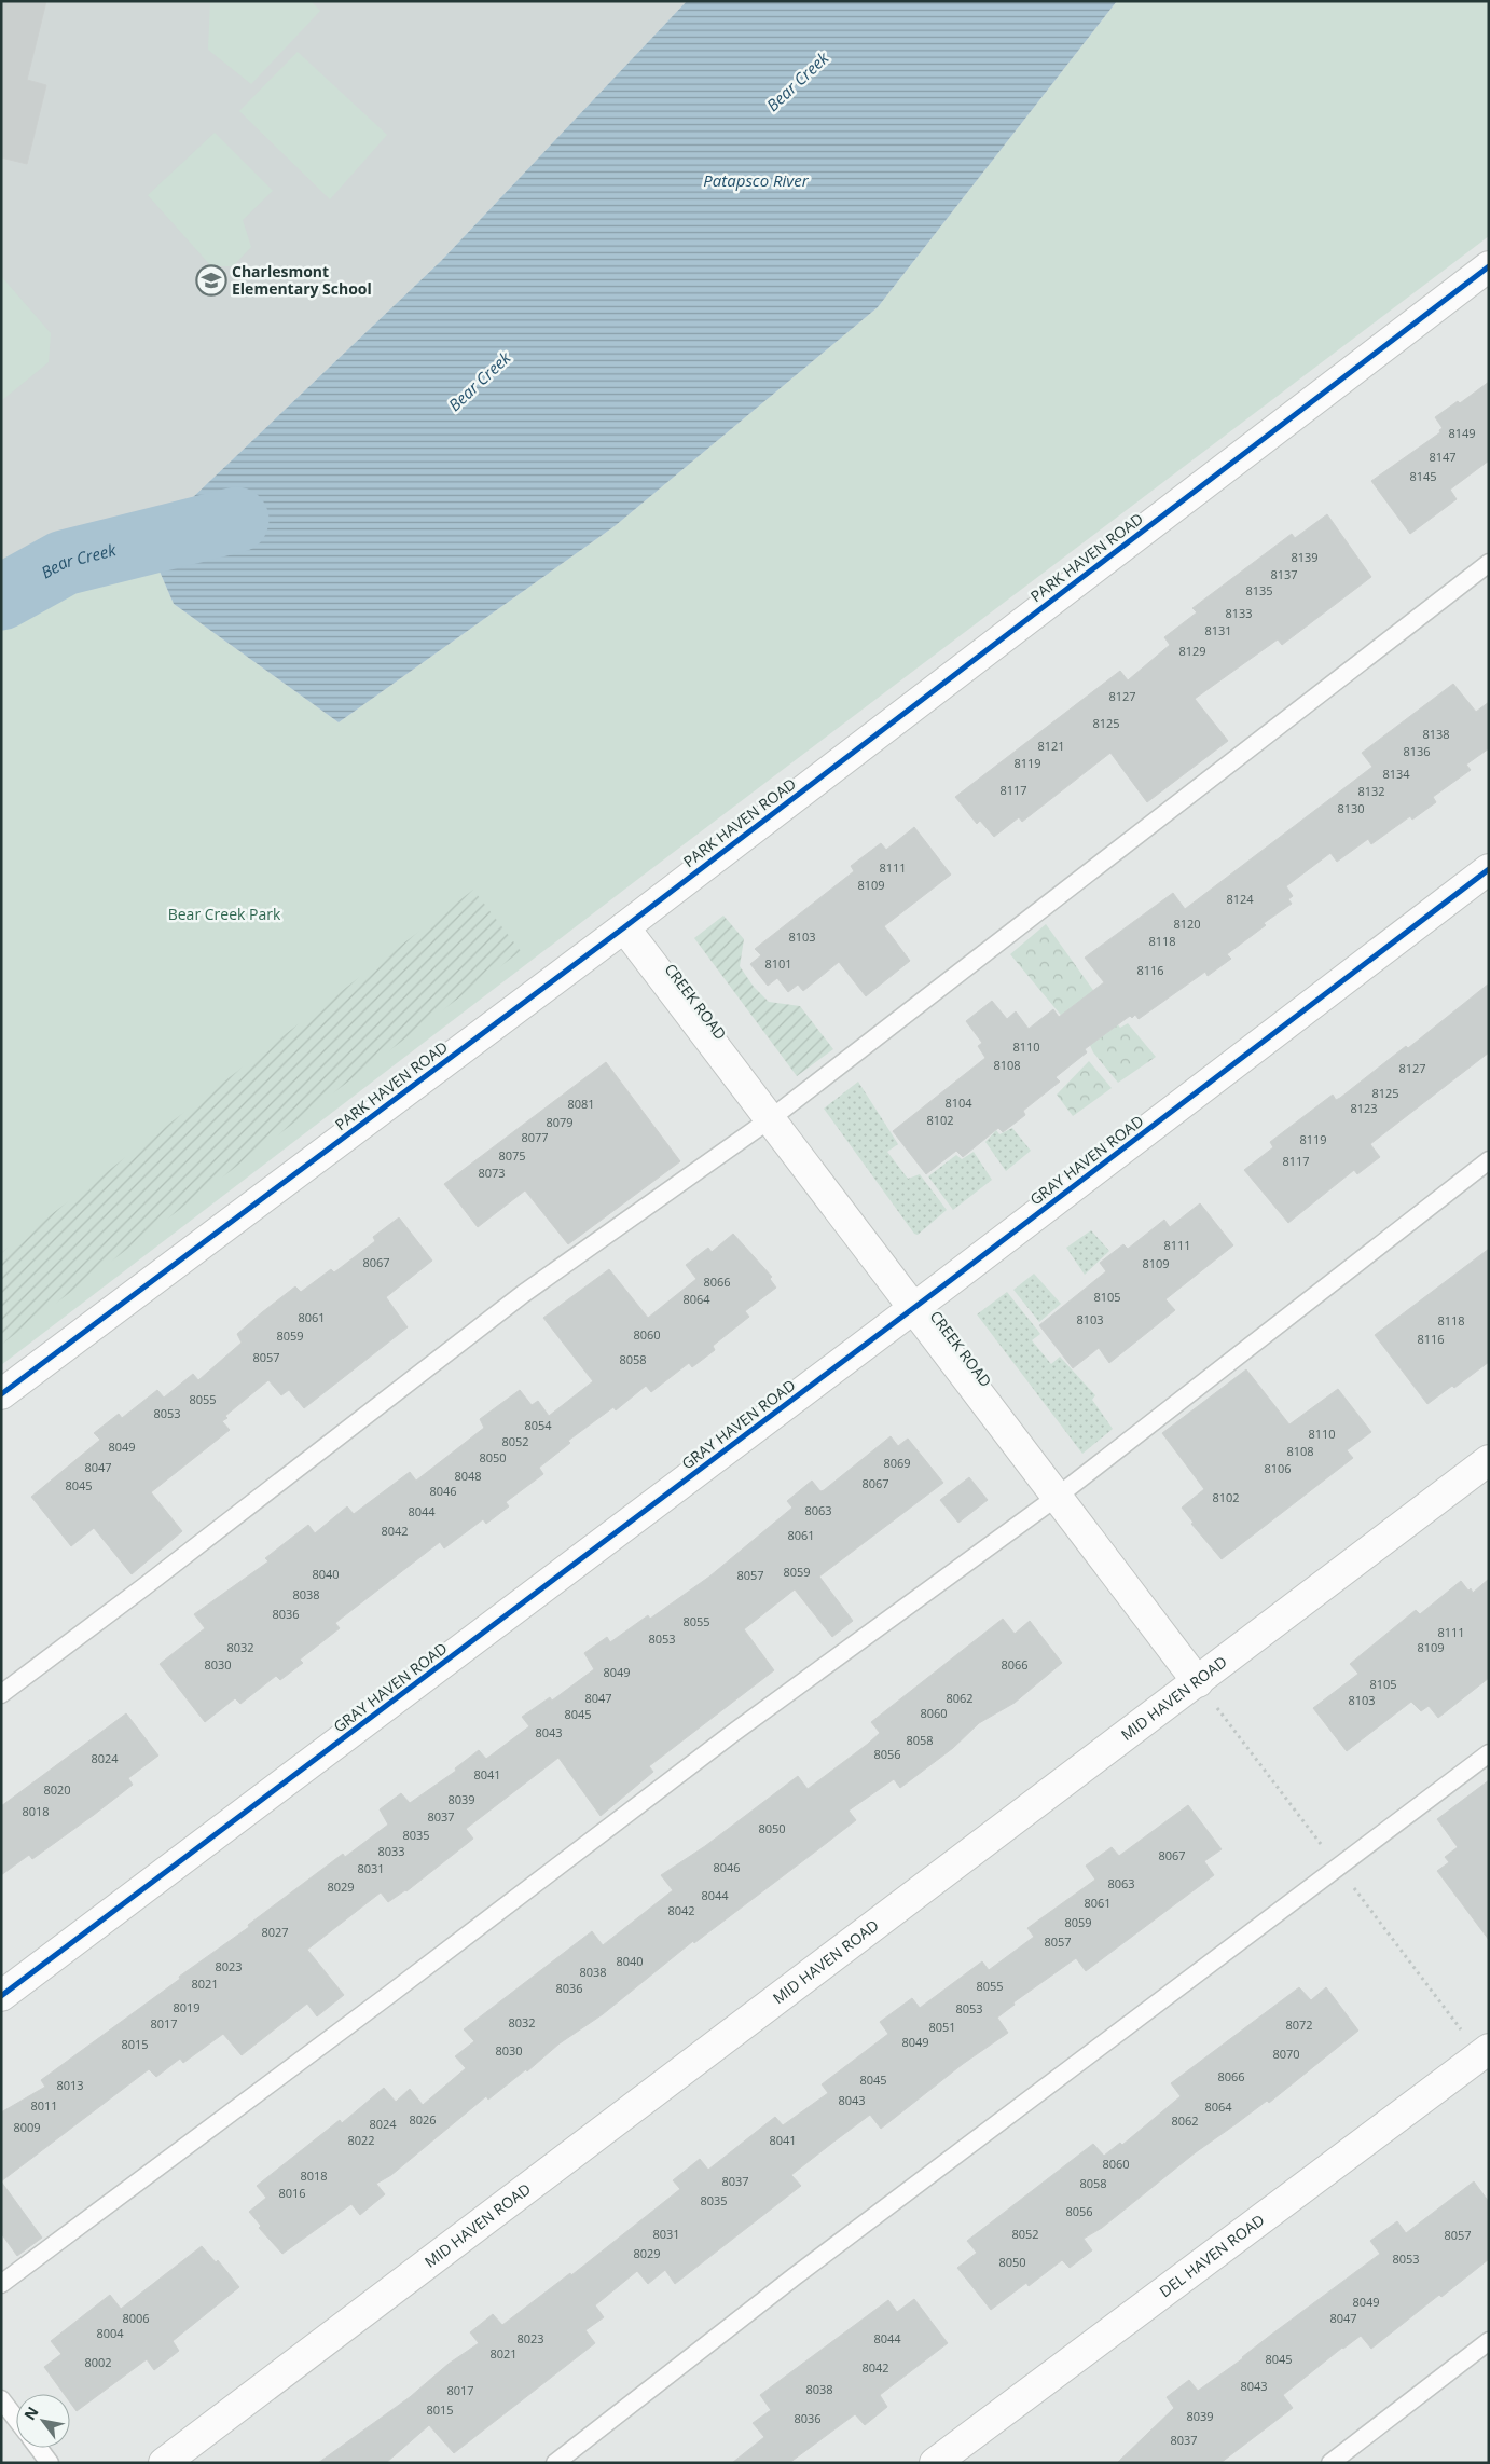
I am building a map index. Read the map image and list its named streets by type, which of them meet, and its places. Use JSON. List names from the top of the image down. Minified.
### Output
{"streets":{"street":["PARK HAVEN ROAD","CREEK ROAD","GRAY HAVEN ROAD","MID HAVEN ROAD","DEL HAVEN ROAD"]},"crossings":[["PARK HAVEN ROAD","CREEK ROAD"],["CREEK ROAD","GRAY HAVEN ROAD"],["CREEK ROAD","MID HAVEN ROAD"]],"water":["Bear Creek","Patapsco River"],"parks":["Bear Creek Park"],"places":{"school or university":["Charlesmont Elementary School"]},"house_numbers":["8149","8147","8145","8139","8137","8135","8133","8131","8129","8127","8125","8138","8121","8136","8119","8134","8117","8132","8130","8111","8109","8124","8120","8103","8118","8101","8116","8110","8108","8127","8125","8104","8081","8123","8102","8079","8077","8119","8075","8117","8073","8111","8067","8109","8066","8105","8064","8061","8103","8118","8060","8059","8116","8057","8058","8055","8053","8054","8110","8052","8049","8108","8050","8069","8047","8106","8048","8067","8045","8046","8102","8063","8044","8042","8061","8059","8040","8057","8038","8036","8055","8111","8053","8032","8109","8030","8066","8049","8105","8047","8062","8103","8060","8045","8043","8058","8056","8024","8041","8020","8039","8018","8037","8050","8035","8033","8067","8046","8031","8063","8029","8044","8061","8042","8059","8027","8057","8040","8023","8038","8021","8055","8036","8019","8053","8032","8017","8072","8051","8049","8015","8030","8070","8066","8045","8013","8043","8011","8064","8026","8062","8024","8009","8022","8041","8060","8018","8037","8058","8016","8035","8056","8031","8052","8057","8029","8053","8050","8049","8006","8047","8004","8023","8044","8021","8045","8002","8042","8043","8038","8017","8015","8039","8036","8037"],"north":"top left"}
